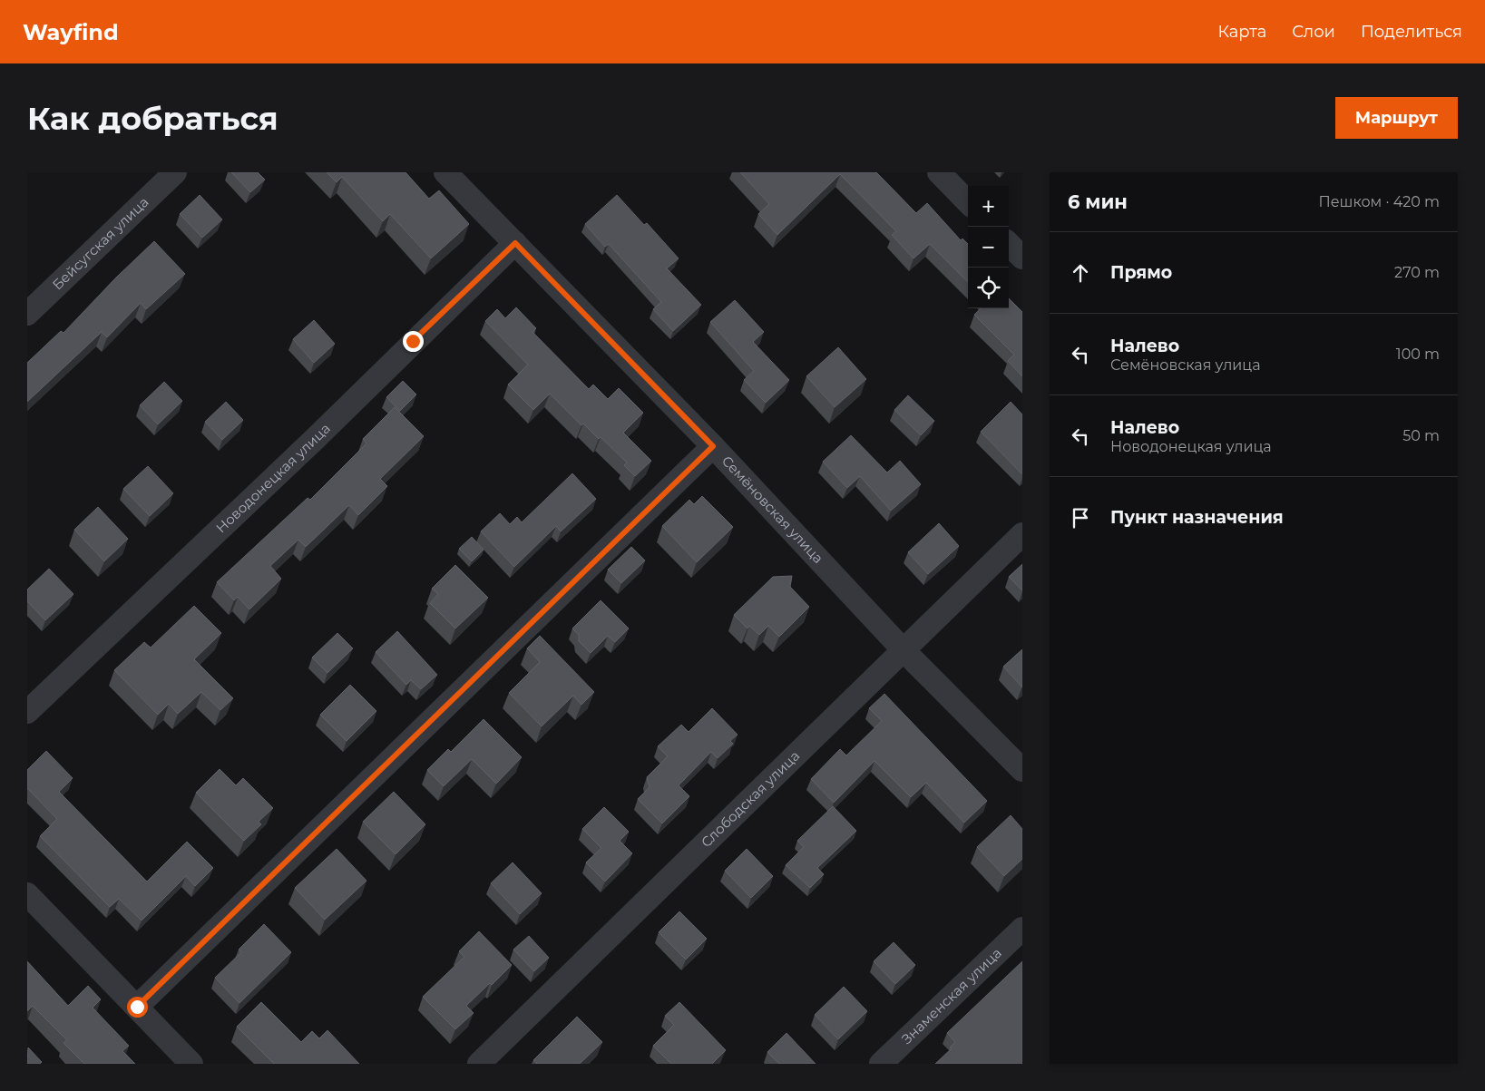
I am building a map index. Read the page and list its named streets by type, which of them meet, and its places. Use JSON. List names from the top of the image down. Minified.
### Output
{"streets":{"street":["Бейсугская улица","Новодонецкая улица","Семёновская улица","Слободская улица","Знаменская улица"]},"crossings":[["Новодонецкая улица","Семёновская улица"],["Семёновская улица","Слободская улица"]],"page":{"header":"Wayfind","nav":["Карта","Слои","Поделиться"],"buttons":"Маршрут","title":"Как добраться","heading":["6 мин","Пешком · 420 m"],"map_buttons":["+","−"],"list":[["Прямо","270 m"],["Налево","Семёновская улица","100 m"],["Налево","Новодонецкая улица","50 m"],"Пункт назначения"]}}
